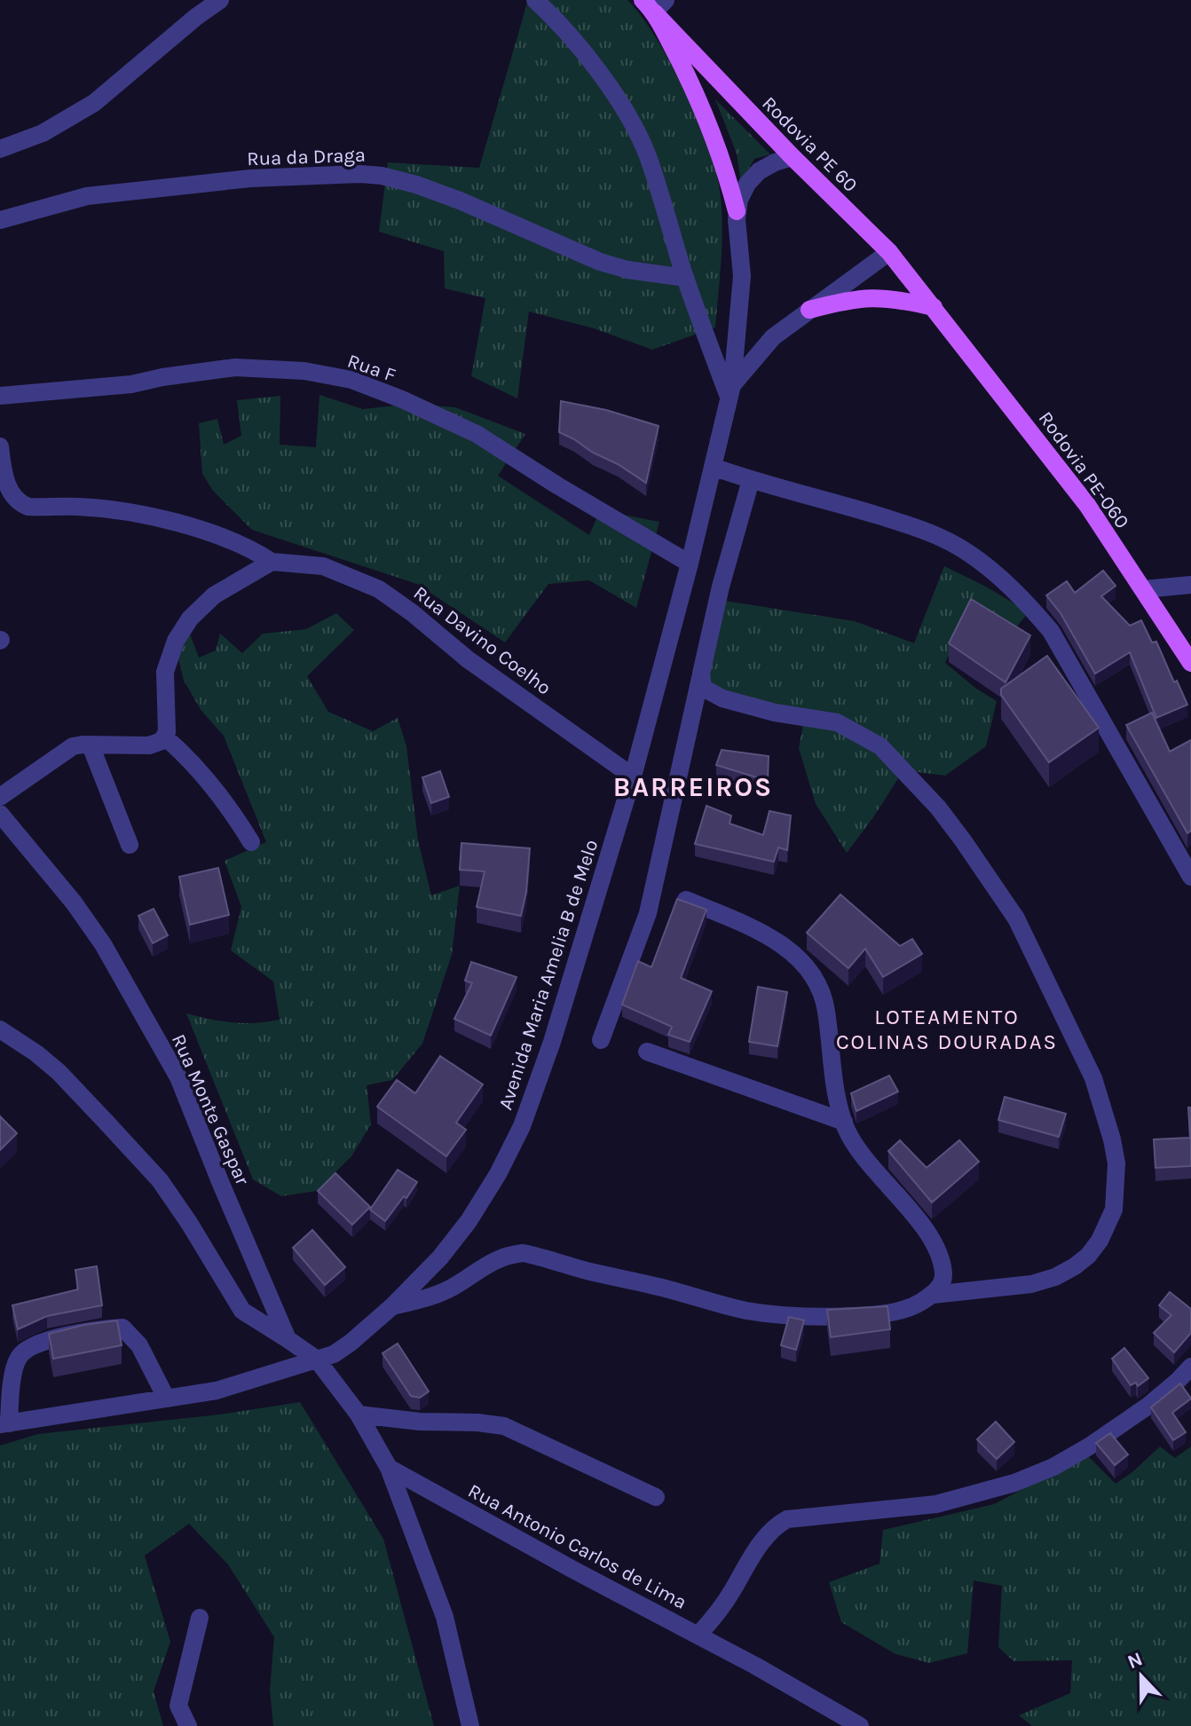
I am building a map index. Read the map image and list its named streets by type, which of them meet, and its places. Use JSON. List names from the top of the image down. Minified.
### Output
{"streets":{"main road":["Rodovia PE 60","Rodovia PE-060"],"street":["Rua da Draga","Rua F","Rua Davino Coelho","Avenida Maria Amelia B de Melo","Rua Monte Gaspar","Rua Antonio Carlos de Lima"]},"crossings":[["Rodovia PE 60","Rodovia PE-060"],["Rua F","Avenida Maria Amelia B de Melo"],["Rua Davino Coelho","Avenida Maria Amelia B de Melo"]],"districts":["BARREIROS","LOTEAMENTO COLINAS DOURADAS"],"north":"top"}
